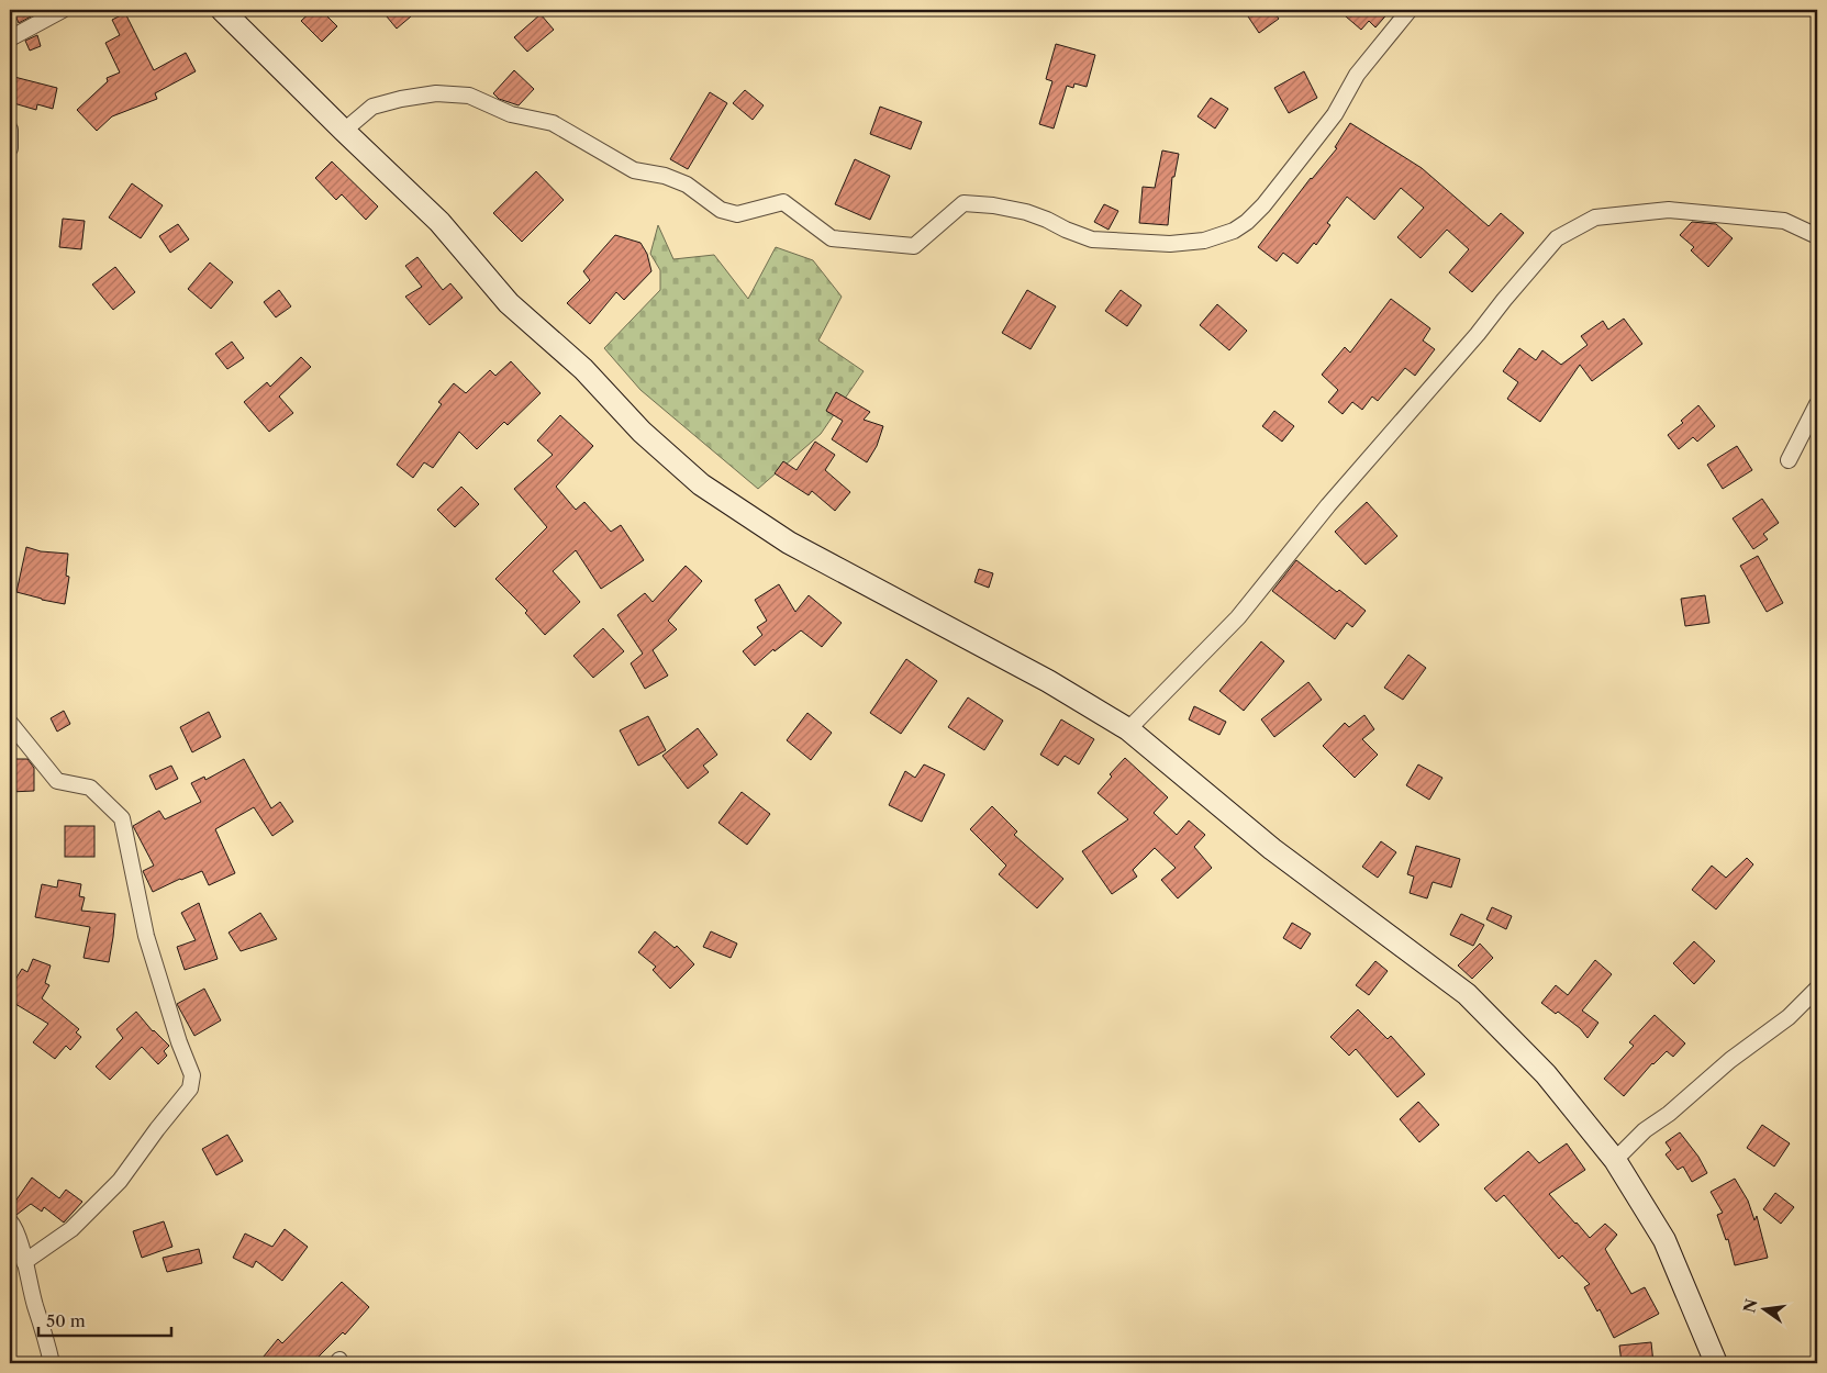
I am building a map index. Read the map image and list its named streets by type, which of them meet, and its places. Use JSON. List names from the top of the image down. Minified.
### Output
{"scale_bar":"50 m","north":"left"}
